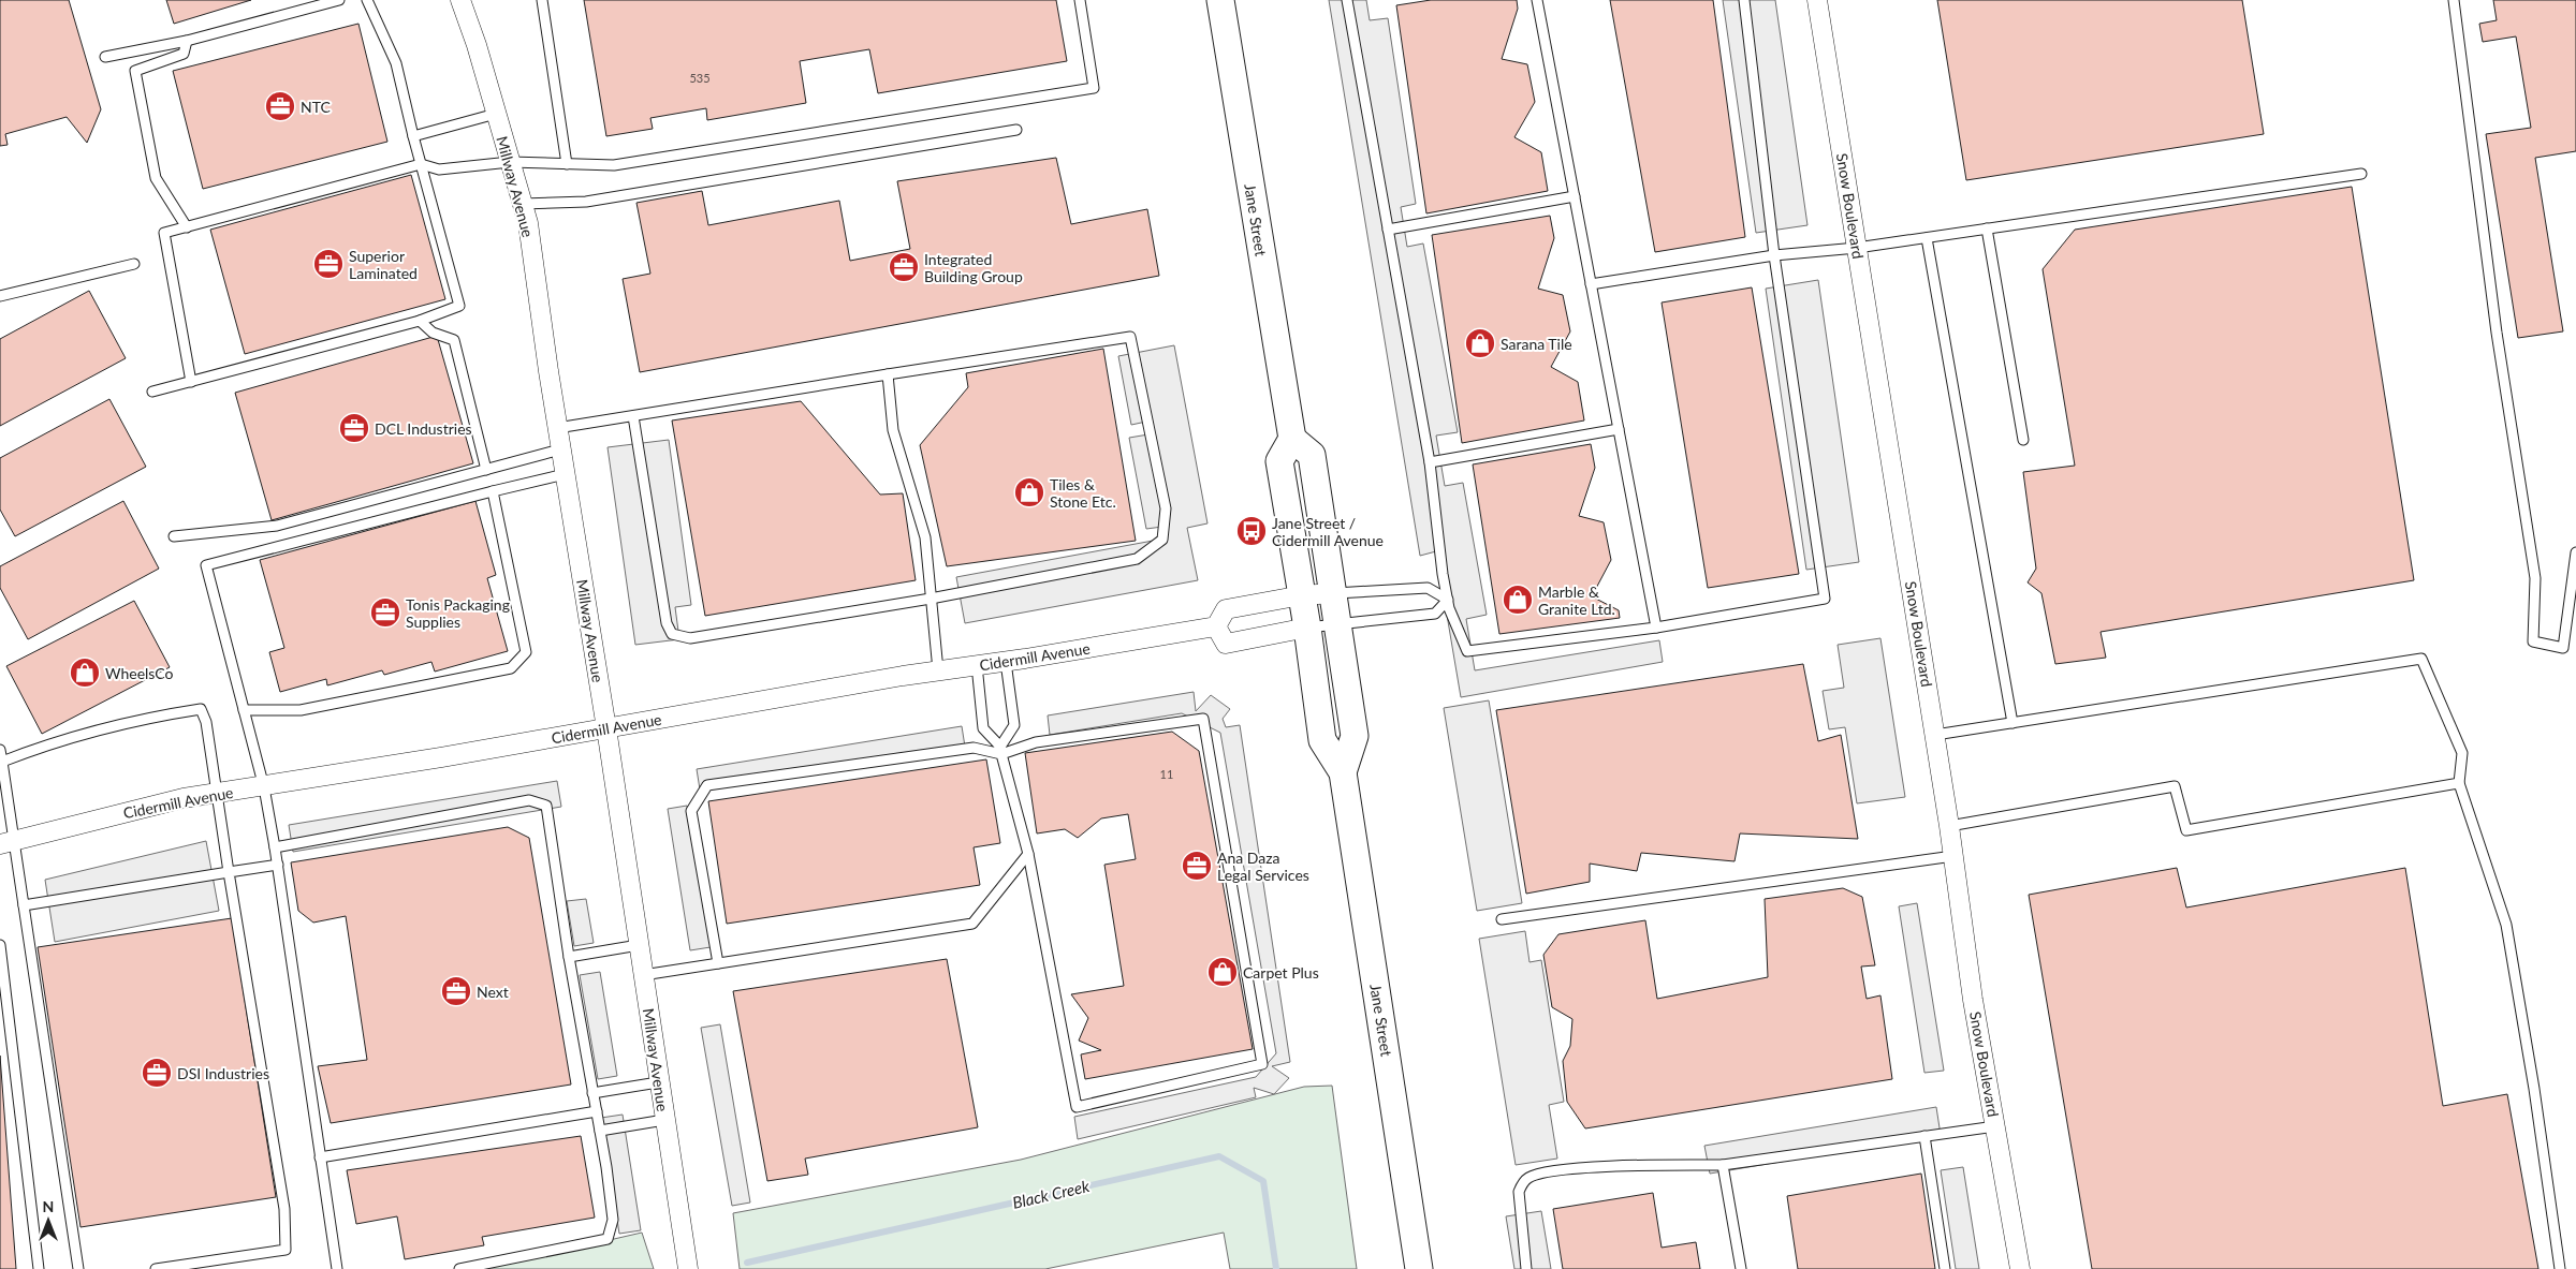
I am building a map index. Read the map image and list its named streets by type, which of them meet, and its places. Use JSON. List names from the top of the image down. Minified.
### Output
{"streets":{"main road":["Jane Street"],"street":["Millway Avenue","Snow Boulevard","Cidermill Avenue"]},"crossings":[["Millway Avenue","Cidermill Avenue"]],"water":["Black Creek"],"places":{"office":["NTC","Superior Laminated","Integrated Building Group","DCL Industries","Tonis Packaging Supplies","Ana Daza Legal Services","Next","DSI Industries"],"shop":["Sarana Tile","Tiles & Stone Etc.","Marble & Granite Ltd.","WheelsCo","Carpet Plus"],"bus stop":["Jane Street / Cidermill Avenue"]},"house_numbers":["535","11"],"north":"top"}
